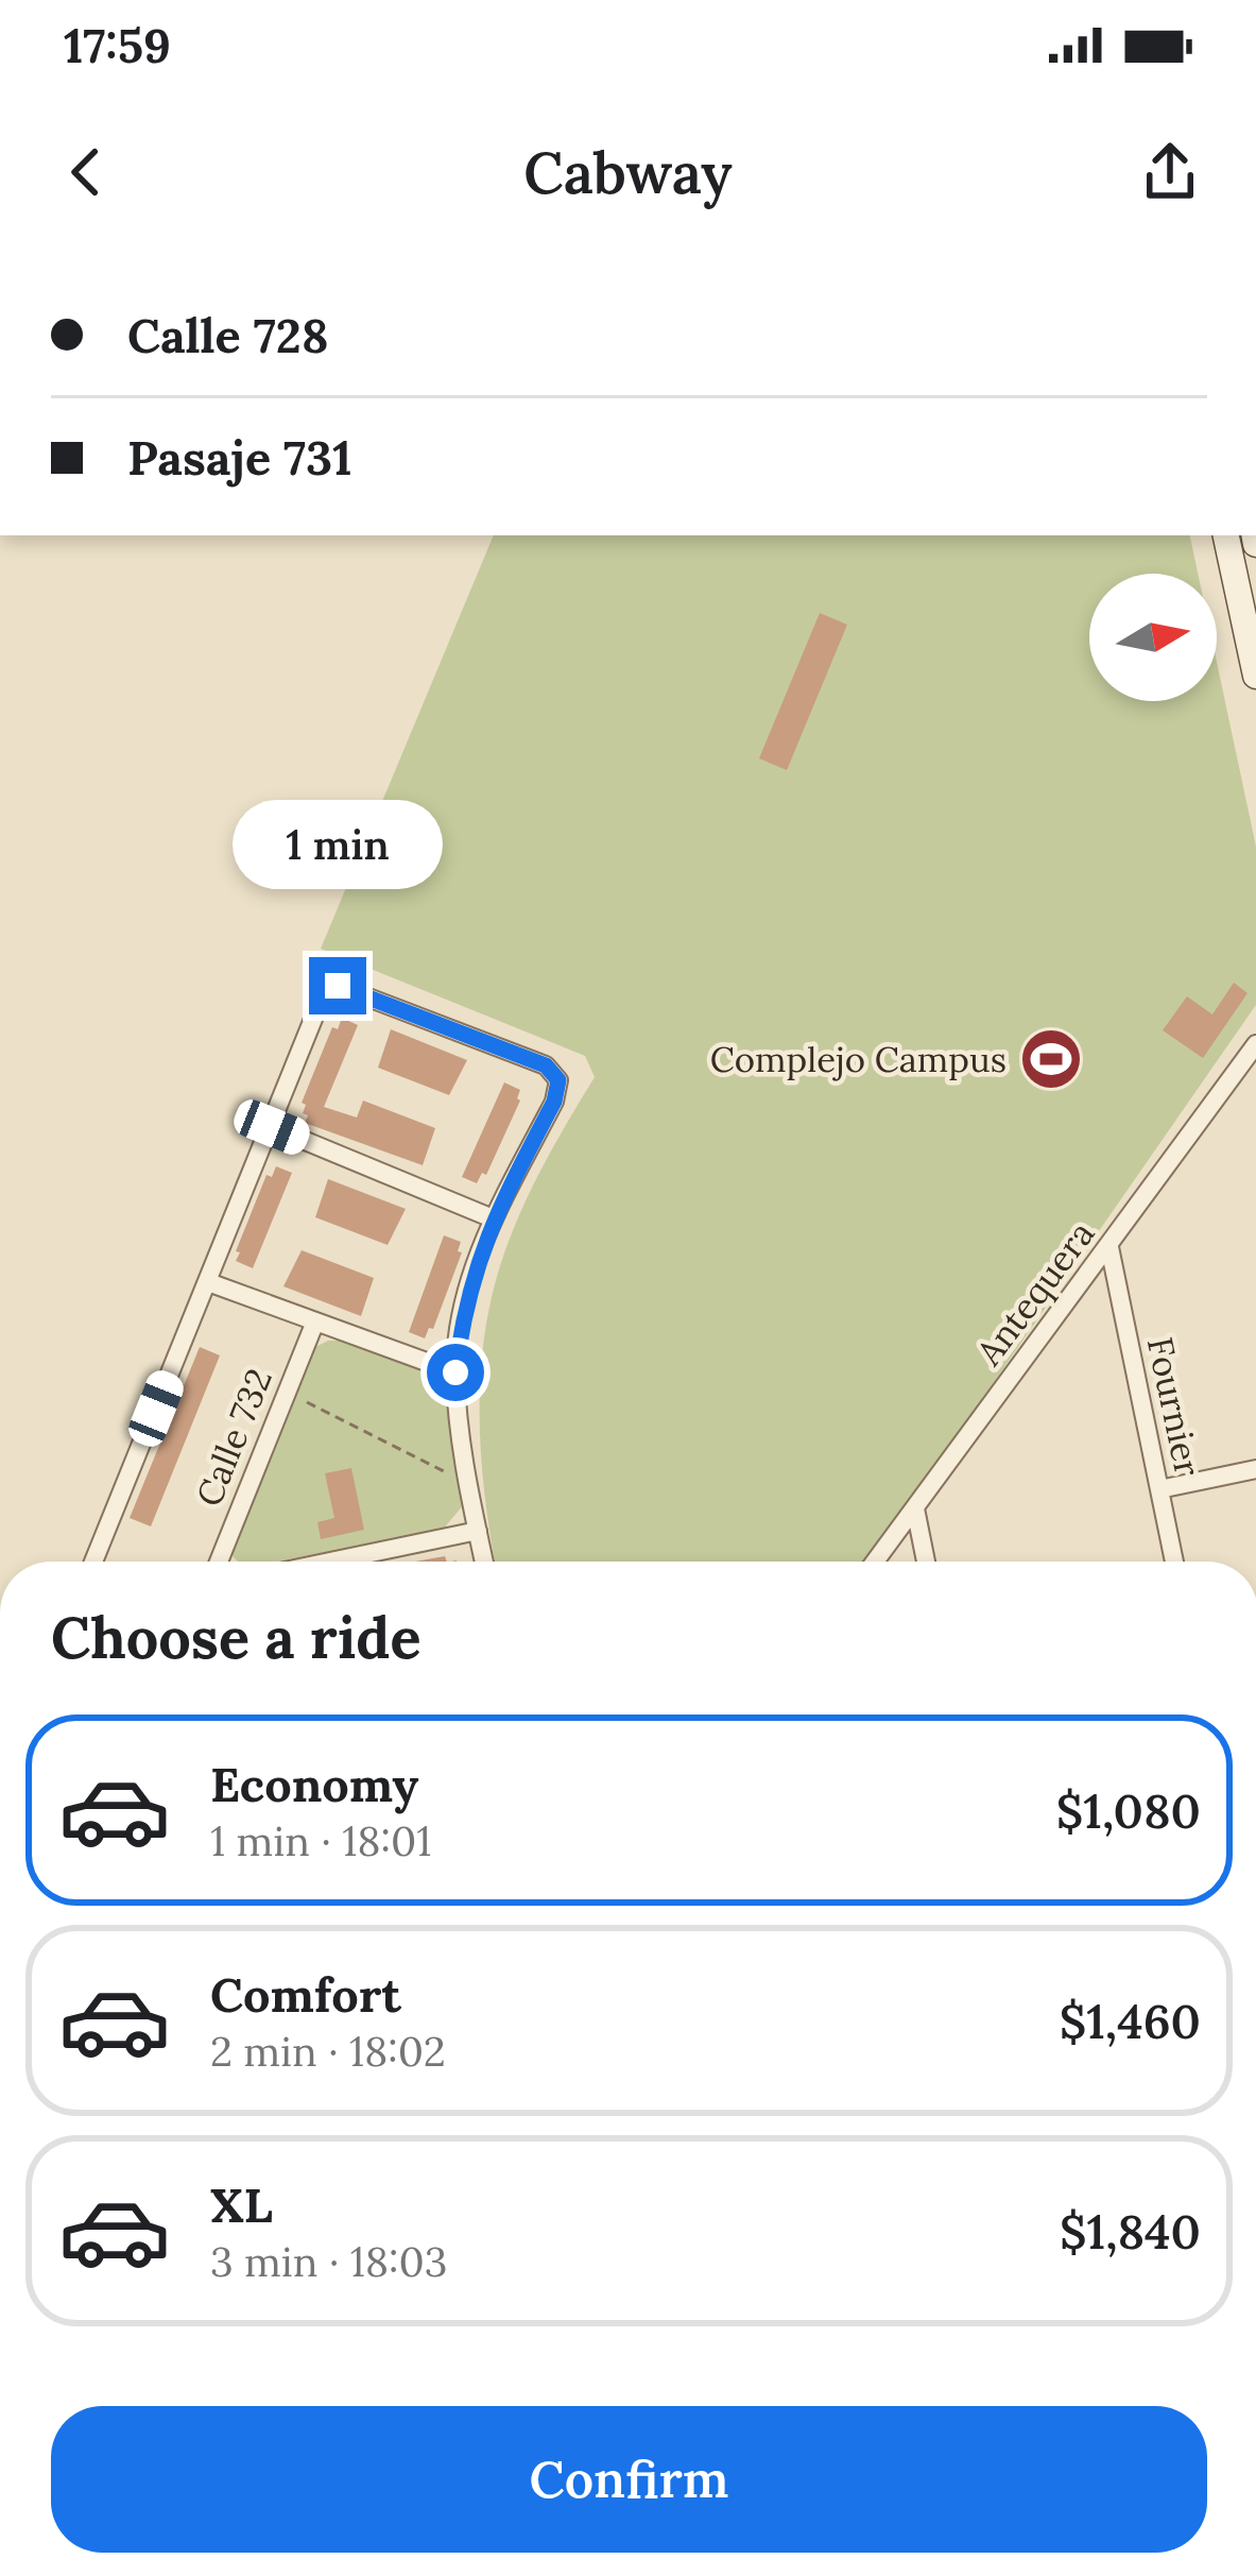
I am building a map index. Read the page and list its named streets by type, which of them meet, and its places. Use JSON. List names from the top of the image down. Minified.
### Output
{"streets":{"street":["Antequera","Fournier","Calle 732"]},"crossings":[["Antequera","Fournier"]],"places":{"sports":["Complejo Campus"]},"north":"right","page":{"status":"17:59","header":"Cabway","banner":["Calle 728","Pasaje 731"],"bubble":"1 min","heading":"Choose a ride","list":[{"name":"Economy","note":"1 min · 18:01","value":"$1,080"},{"name":"Comfort","note":"2 min · 18:02","value":"$1,460"},{"name":"XL","note":"3 min · 18:03","value":"$1,840"}],"buttons":"Confirm"}}
